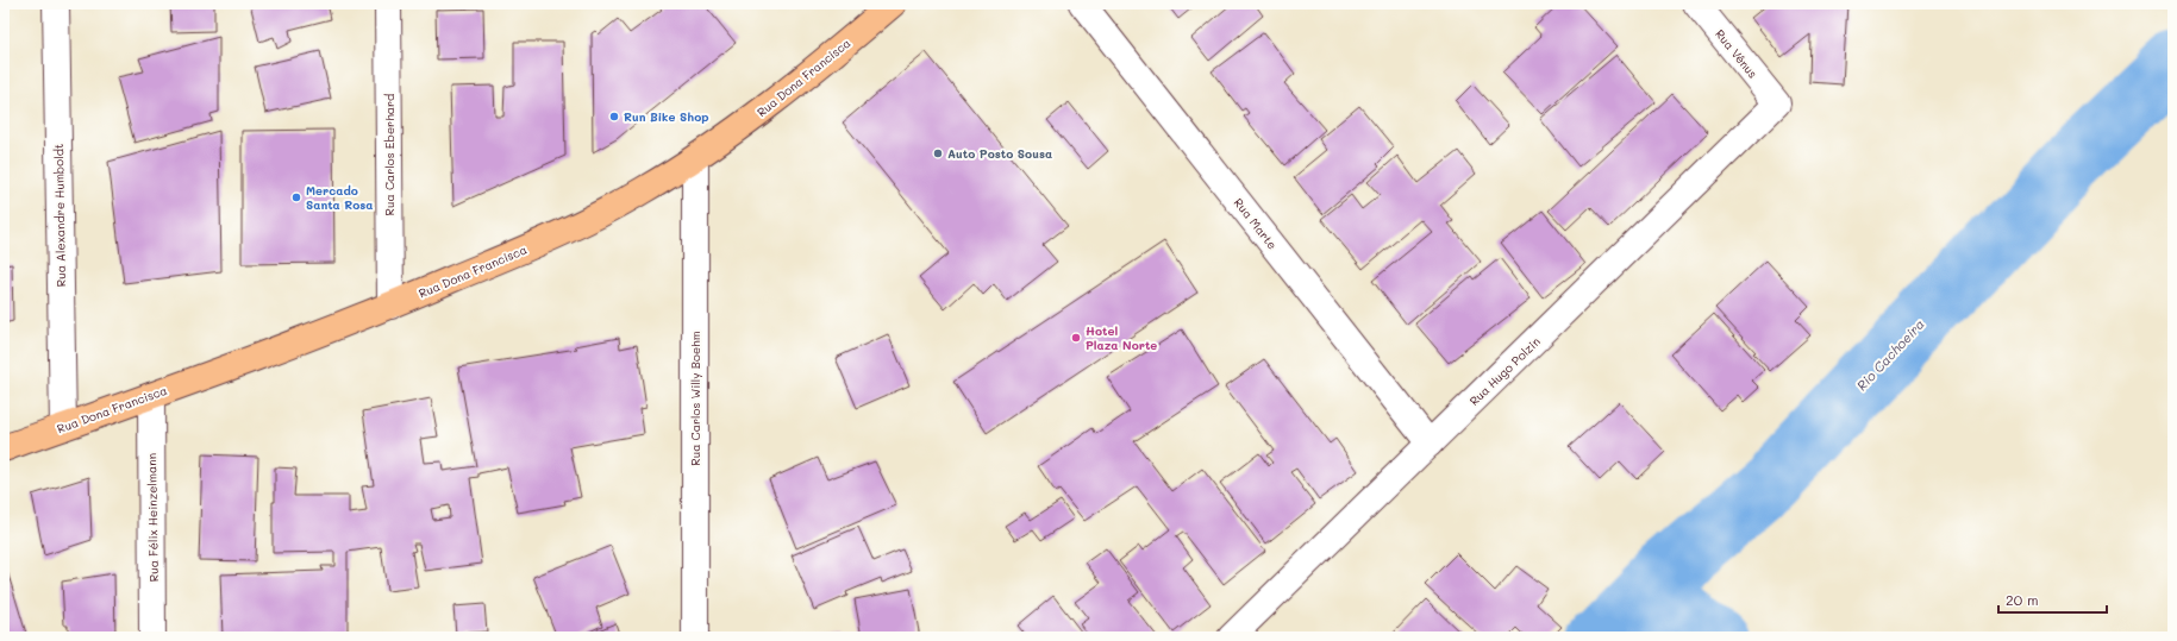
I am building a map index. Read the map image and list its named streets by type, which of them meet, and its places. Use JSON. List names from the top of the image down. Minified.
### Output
{"streets":{"main road":["Rua Dona Francisca"],"street":["Rua Vênus","Rua Carlos Eberhard","Rua Alexandre Humboldt","Rua Marte","Rua Hugo Polzin","Rua Carlos Willy Boehm","Rua Félix Heinzelmann"]},"crossings":[["Rua Vênus","Rua Hugo Polzin"],["Rua Dona Francisca","Rua Carlos Eberhard"],["Rua Dona Francisca","Rua Alexandre Humboldt"],["Rua Dona Francisca","Rua Carlos Willy Boehm"],["Rua Dona Francisca","Rua Félix Heinzelmann"],["Rua Marte","Rua Hugo Polzin"]],"water":["Rio Cachoeira"],"places":["Run Bike Shop","Auto Posto Sousa","Mercado Santa Rosa","Hotel Plaza Norte"],"scale_bar":"20 m"}
